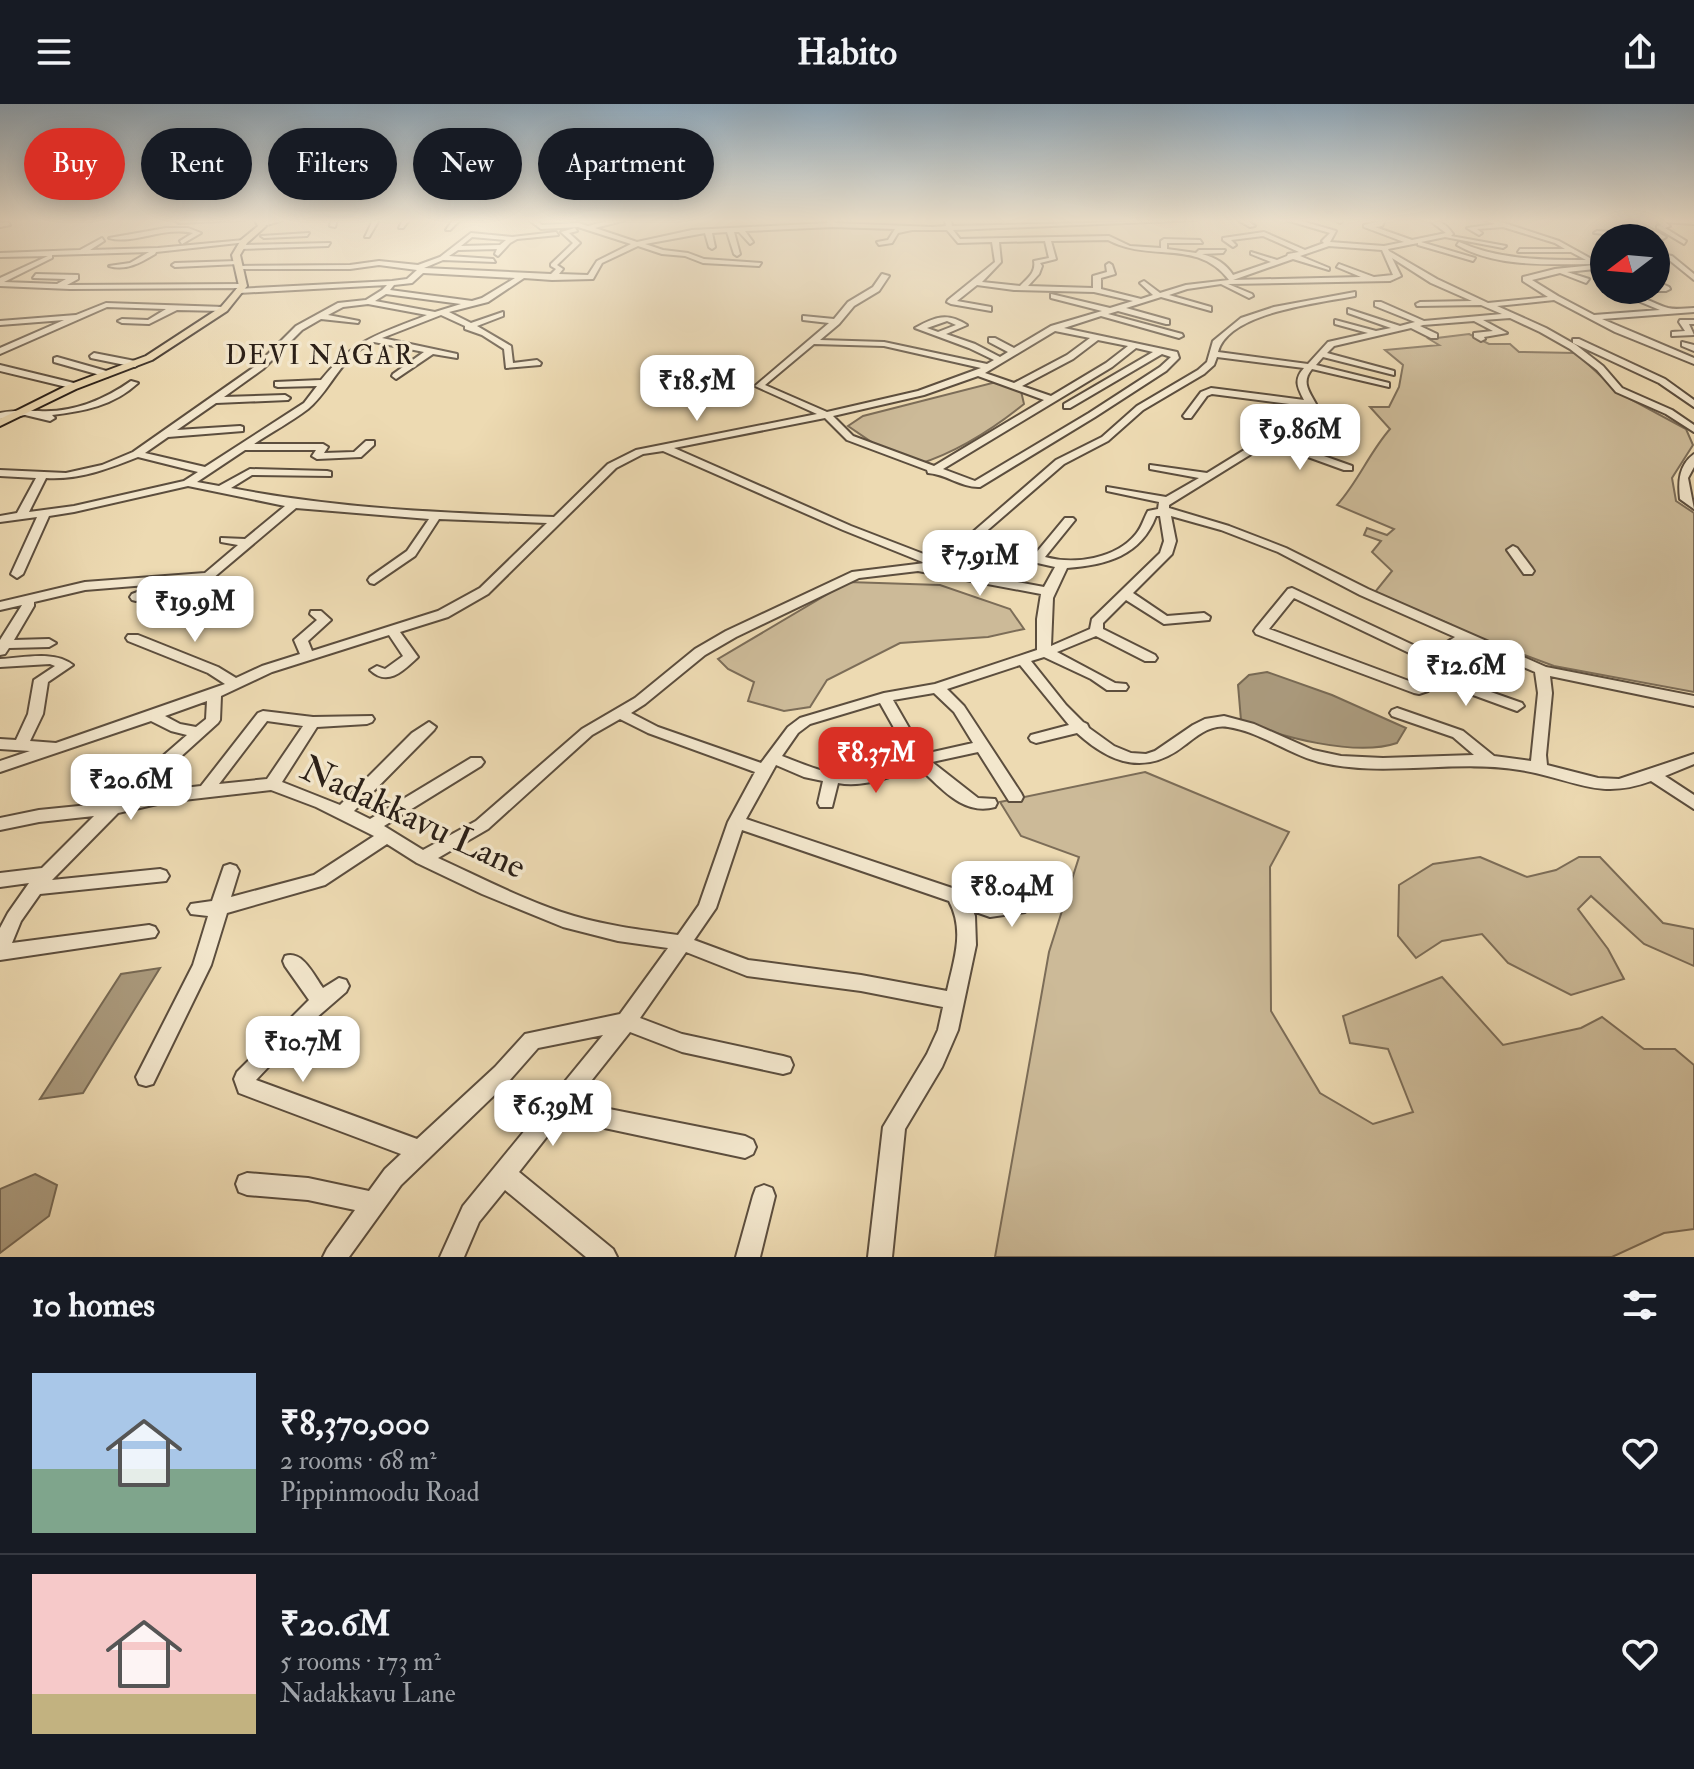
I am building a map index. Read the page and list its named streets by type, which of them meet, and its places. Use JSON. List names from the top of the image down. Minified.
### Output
{"streets":{"street":["Nadakkavu Lane"]},"districts":["DEVI NAGAR"],"north":"left","page":{"header":"Habito","chip":["Buy","Rent","Filters","New","Apartment"],"price":["₹18.5M","₹9.86M","₹7.91M","₹19.9M","₹12.6M","₹8.37M","₹20.6M","₹8.04M","₹10.7M","₹6.39M"],"heading":"10 homes","list":[{"name":"₹8,370,000","note":"2 rooms · 68 m² · Pippinmoodu Road"},{"name":"₹20.6M","note":"5 rooms · 173 m² · Nadakkavu Lane"}]}}
